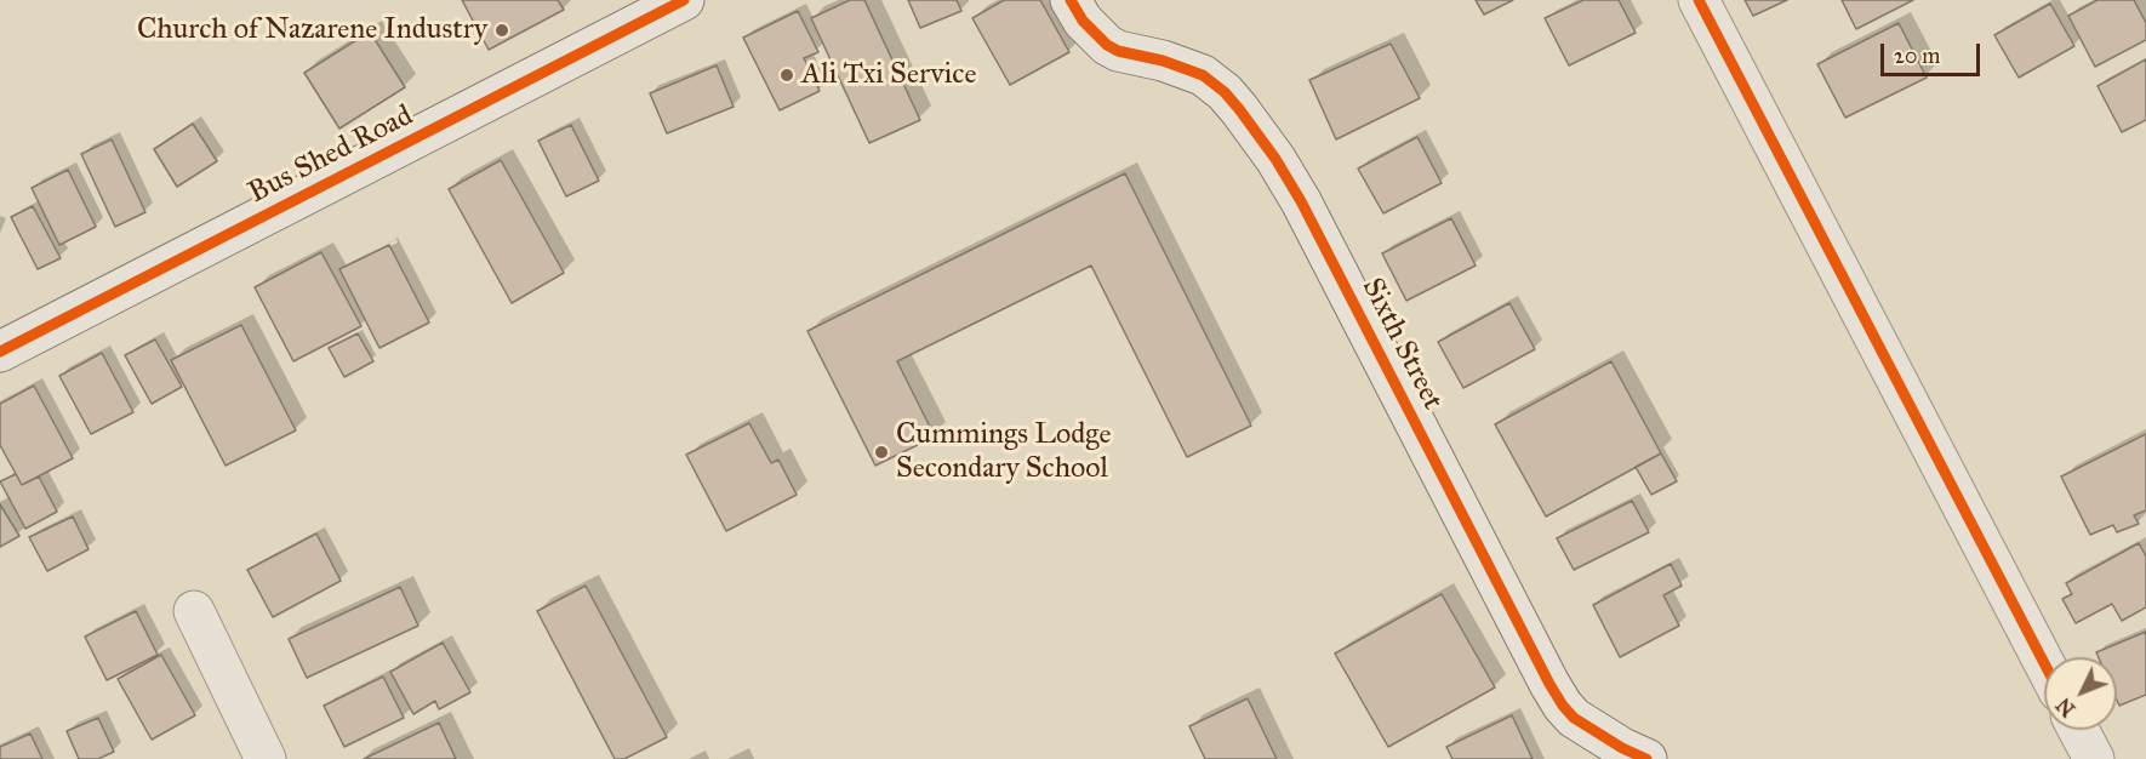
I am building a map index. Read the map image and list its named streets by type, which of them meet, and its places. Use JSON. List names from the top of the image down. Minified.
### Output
{"streets":{"street":["Bus Shed Road","Sixth Street"]},"places":["Church of Nazarene Industry","Ali Txi Service","Cummings Lodge Secondary School"],"scale_bar":"20 m","north":"bottom left"}
